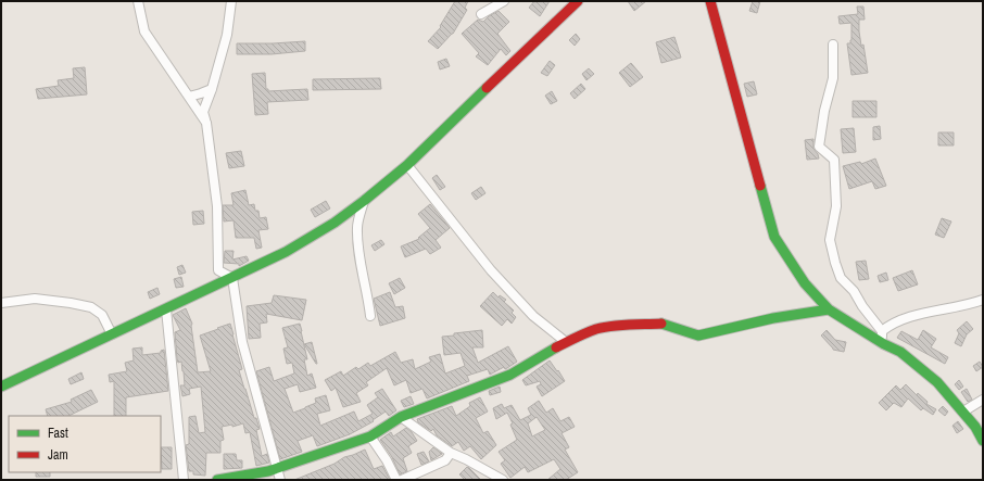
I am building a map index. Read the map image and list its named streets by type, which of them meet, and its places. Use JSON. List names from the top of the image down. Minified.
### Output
{"legend":["Fast","Jam"]}
